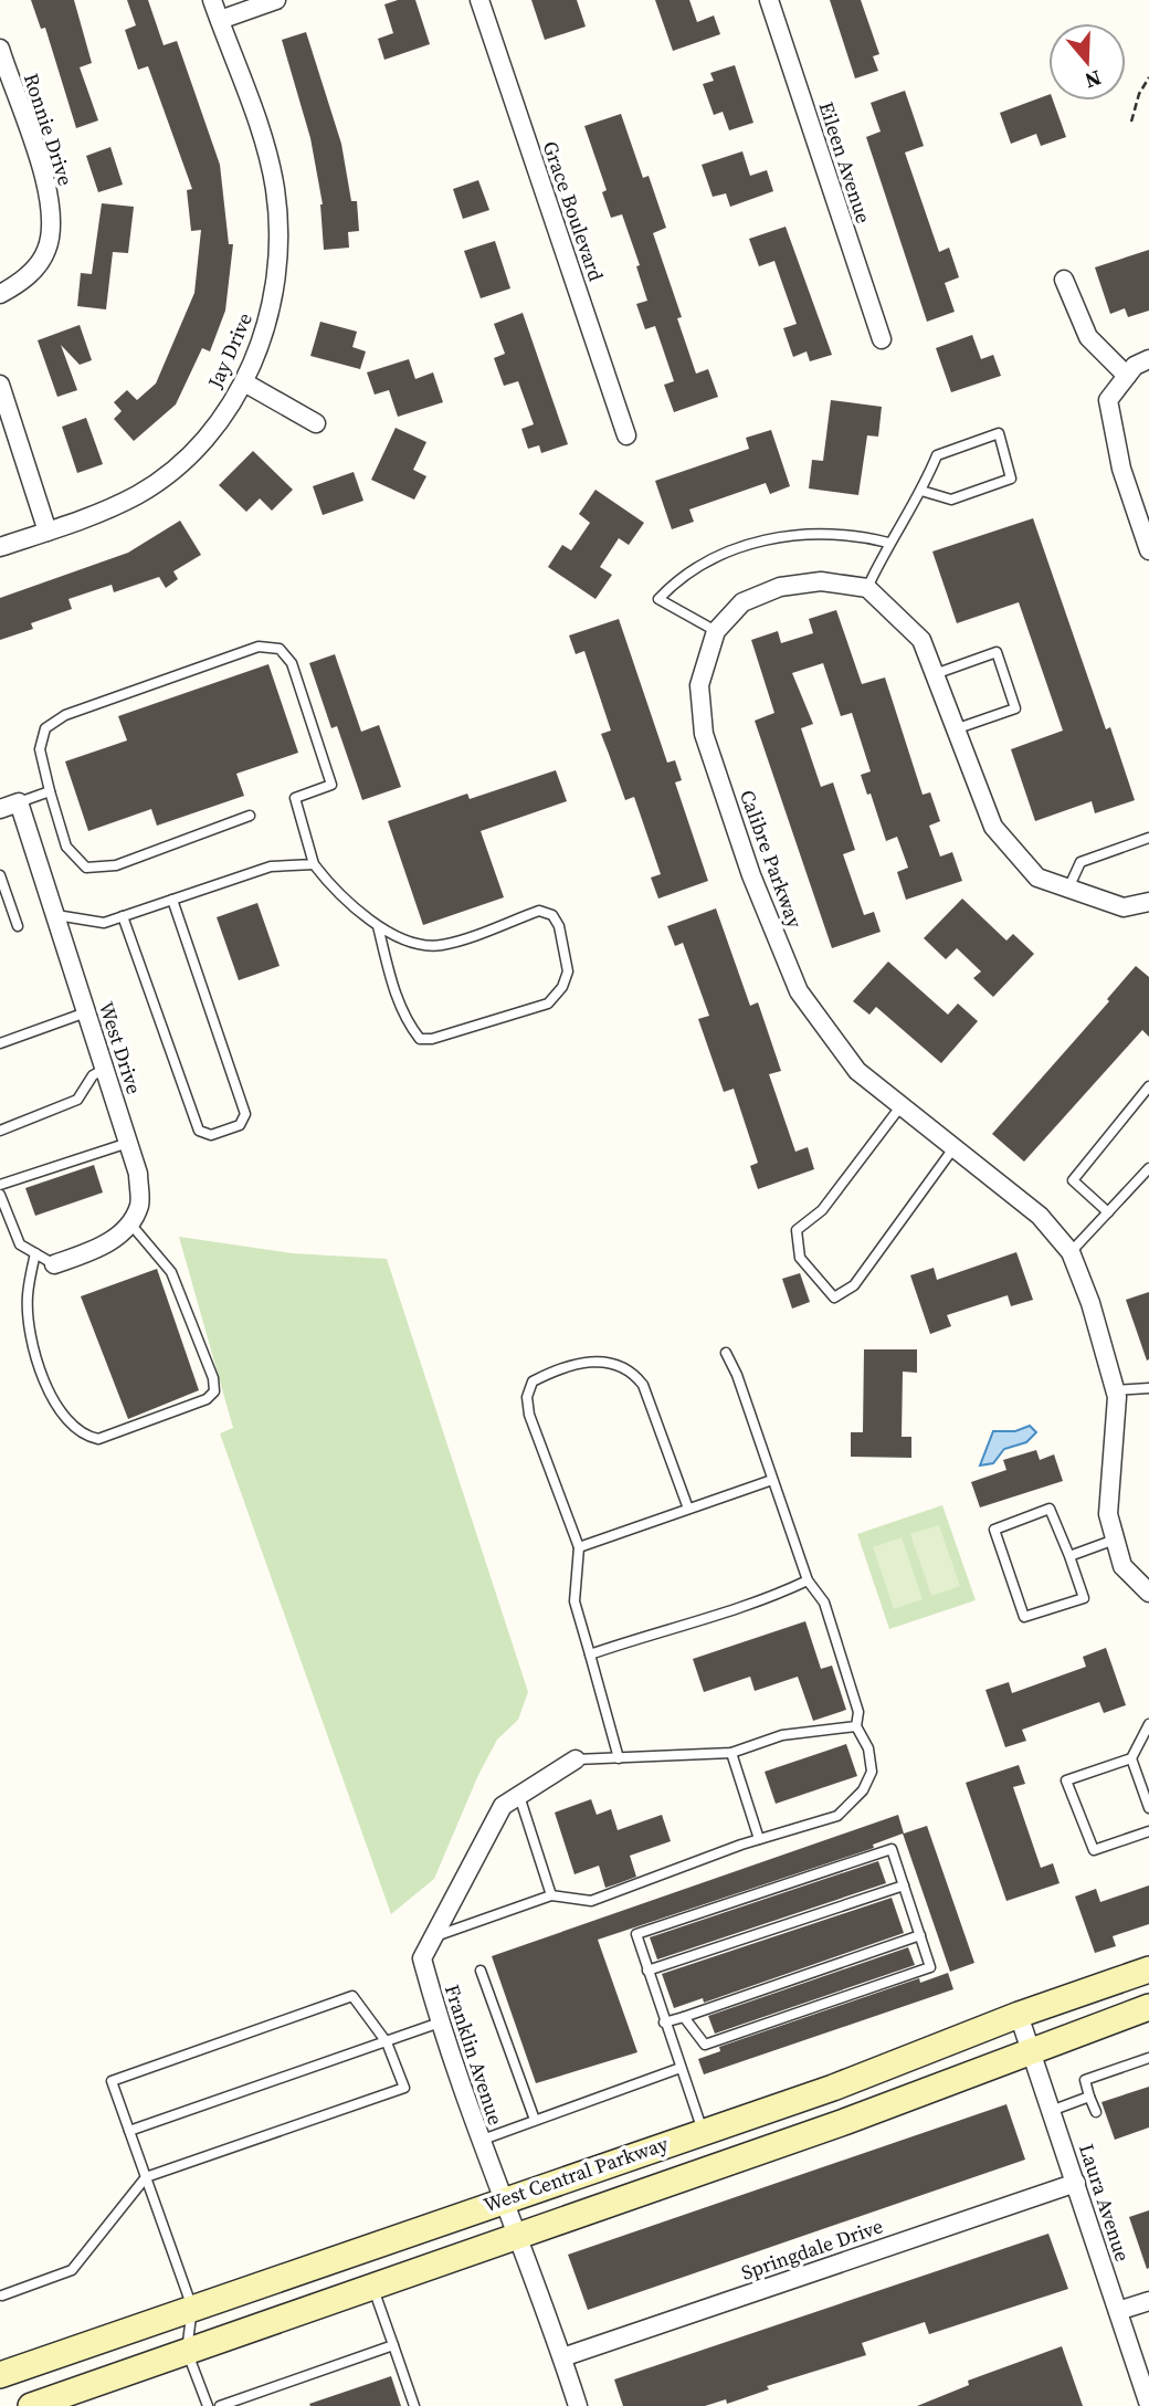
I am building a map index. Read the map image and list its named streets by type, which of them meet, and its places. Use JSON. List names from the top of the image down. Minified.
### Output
{"streets":{"main road":["West Central Parkway"],"street":["Ronnie Drive","Eileen Avenue","Grace Boulevard","Jay Drive","Calibre Parkway","West Drive","Franklin Avenue","Laura Avenue","Springdale Drive"]},"crossings":[["Franklin Avenue","West Central Parkway"],["Franklin Avenue","Springdale Drive"],["West Central Parkway","Laura Avenue"],["Laura Avenue","Springdale Drive"]],"north":"bottom"}
